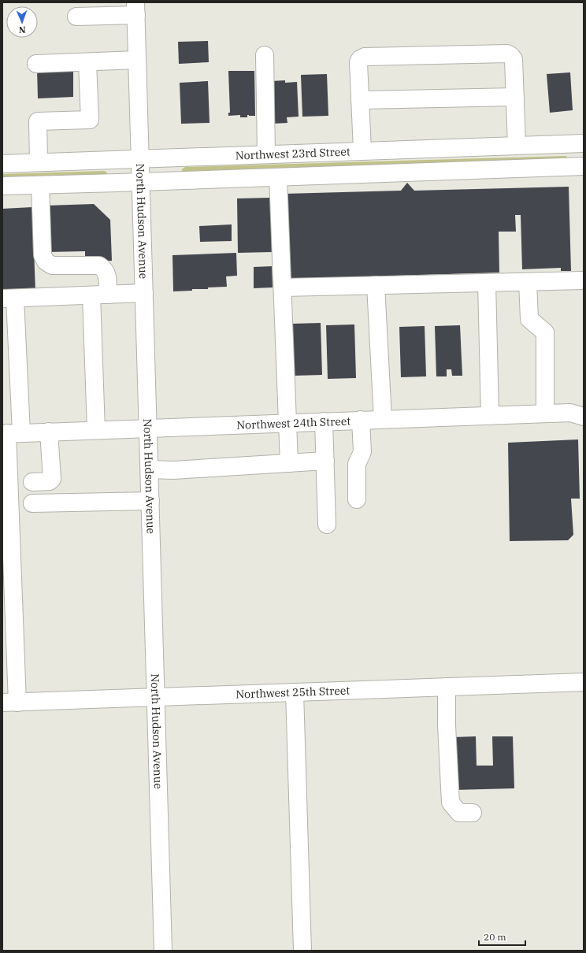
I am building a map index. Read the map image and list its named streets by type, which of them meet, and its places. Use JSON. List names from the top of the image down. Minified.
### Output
{"streets":{"street":["Northwest 23rd Street","North Hudson Avenue","Northwest 24th Street","Northwest 25th Street"]},"crossings":[["Northwest 23rd Street","North Hudson Avenue"],["North Hudson Avenue","Northwest 24th Street"],["North Hudson Avenue","Northwest 25th Street"]],"scale_bar":"20 m","north":"bottom"}
